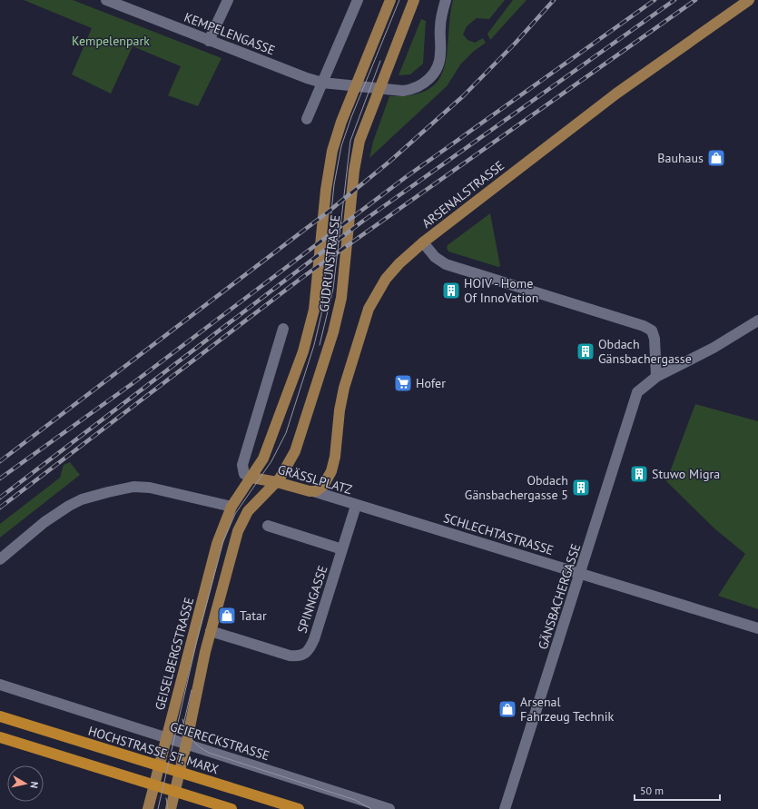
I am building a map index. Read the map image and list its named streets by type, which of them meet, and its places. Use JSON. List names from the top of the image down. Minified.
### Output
{"streets":{"highway":["HOCHSTRASSE ST. MARX"],"main road":["ARSENALSTRASSE","GUDRUNSTRASSE","GRÄSSLPLATZ","GEISELBERGSTRASSE"],"street":["KEMPELENGASSE","SCHLECHTASTRASSE","GÄNSBACHERGASSE","SPINNGASSE","GEIERECKSTRASSE"]},"crossings":[["ARSENALSTRASSE","GRÄSSLPLATZ"],["GUDRUNSTRASSE","GRÄSSLPLATZ"],["GUDRUNSTRASSE","SPINNGASSE"],["GUDRUNSTRASSE","GEISELBERGSTRASSE"],["GRÄSSLPLATZ","SCHLECHTASTRASSE"],["GRÄSSLPLATZ","SPINNGASSE"],["SCHLECHTASTRASSE","GÄNSBACHERGASSE"],["GEISELBERGSTRASSE","GEIERECKSTRASSE"]],"parks":["Kempelenpark"],"places":{"shop":["Bauhaus","Tatar","Arsenal Fahrzeug Technik"],"building":["HOIV - Home Of InnoVation","Obdach Gänsbachergasse","Stuwo Migra","Obdach Gänsbachergasse 5"],"supermarket":["Hofer"]},"scale_bar":"50 m","north":"right"}
